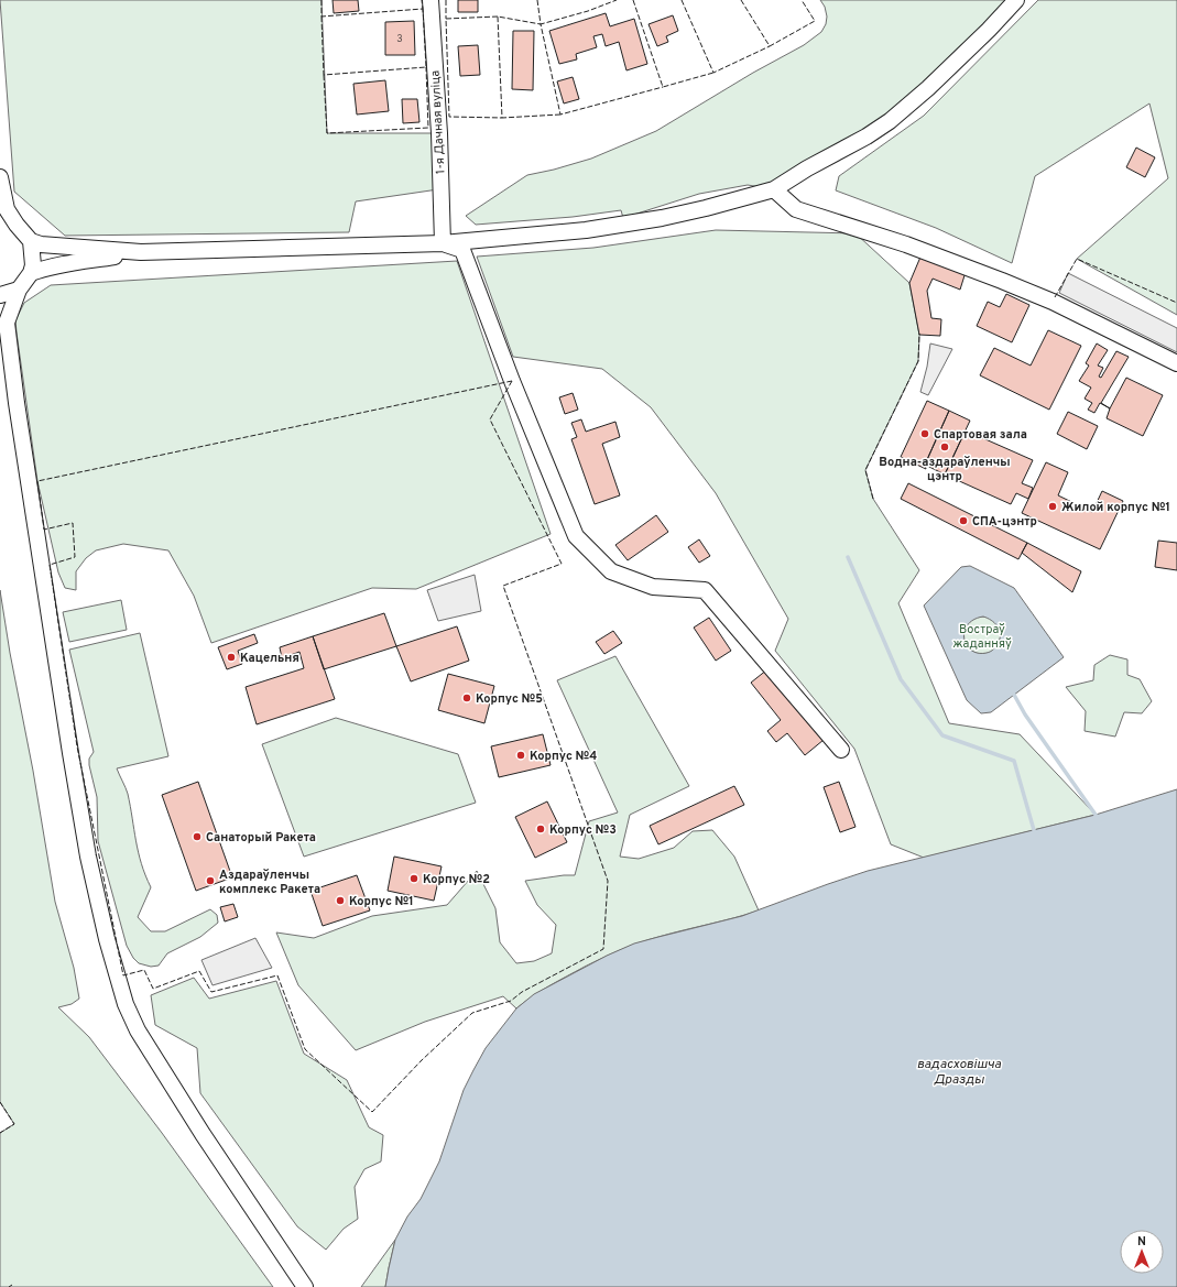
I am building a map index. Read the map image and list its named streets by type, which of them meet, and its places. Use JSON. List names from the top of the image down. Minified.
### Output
{"streets":{"street":["1-я Дачная вуліца"]},"water":["вадасховішча Дразды"],"parks":["Востраў жаданняў"],"places":["Спартовая зала","Водна-аздараўленчы цэнтр","Жилой корпус №1","СПА-цэнтр","Кацельня","Корпус №5","Корпус №4","Корпус №3","Санаторый Ракета","Корпус №2","Аздараўленчы комплекс Ракета","Корпус №1"],"house_numbers":["3"],"north":"top"}
